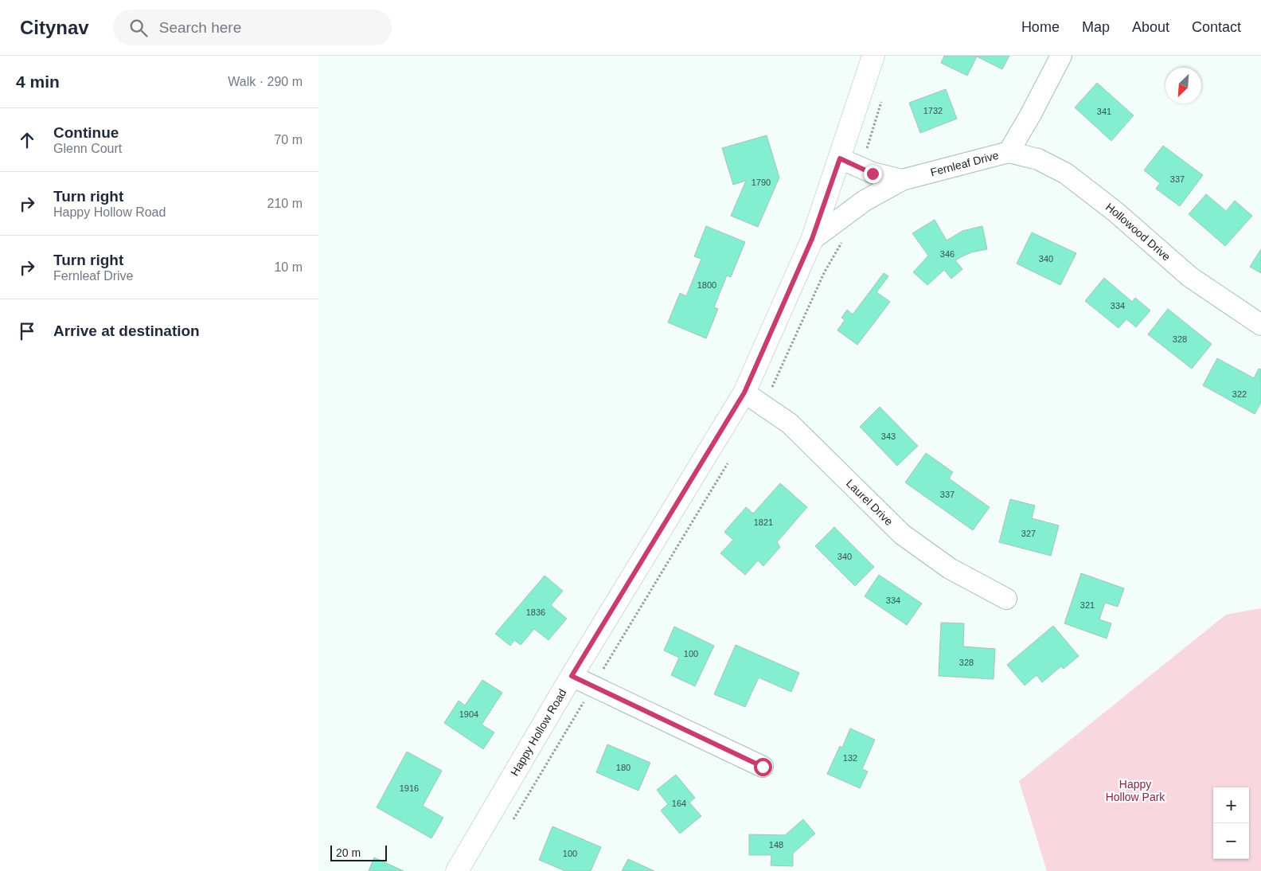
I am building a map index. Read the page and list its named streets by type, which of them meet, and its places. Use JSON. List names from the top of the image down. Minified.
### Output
{"streets":{"main road":["Happy Hollow Road"],"street":["Fernleaf Drive","Hollowood Drive","Laurel Drive"]},"crossings":[["Fernleaf Drive","Hollowood Drive"],["Fernleaf Drive","Happy Hollow Road"],["Laurel Drive","Happy Hollow Road"]],"parks":["Happy Hollow Park"],"house_numbers":["1732","341","337","1790","346","340","1800","334","328","322","343","337","1821","327","340","334","321","1836","100","328","1904","132","180","1916","164","148","100"],"scale_bar":"20 m","north":"bottom left","page":{"header":"Citynav","search":"Search here","nav":["Home","Map","About","Contact"],"heading":["4 min","Walk · 290 m"],"list":[["Continue","Glenn Court","70 m"],["Turn right","Happy Hollow Road","210 m"],["Turn right","Fernleaf Drive","10 m"],"Arrive at destination"],"map_buttons":["+","−"],"scale":"20 m"}}
